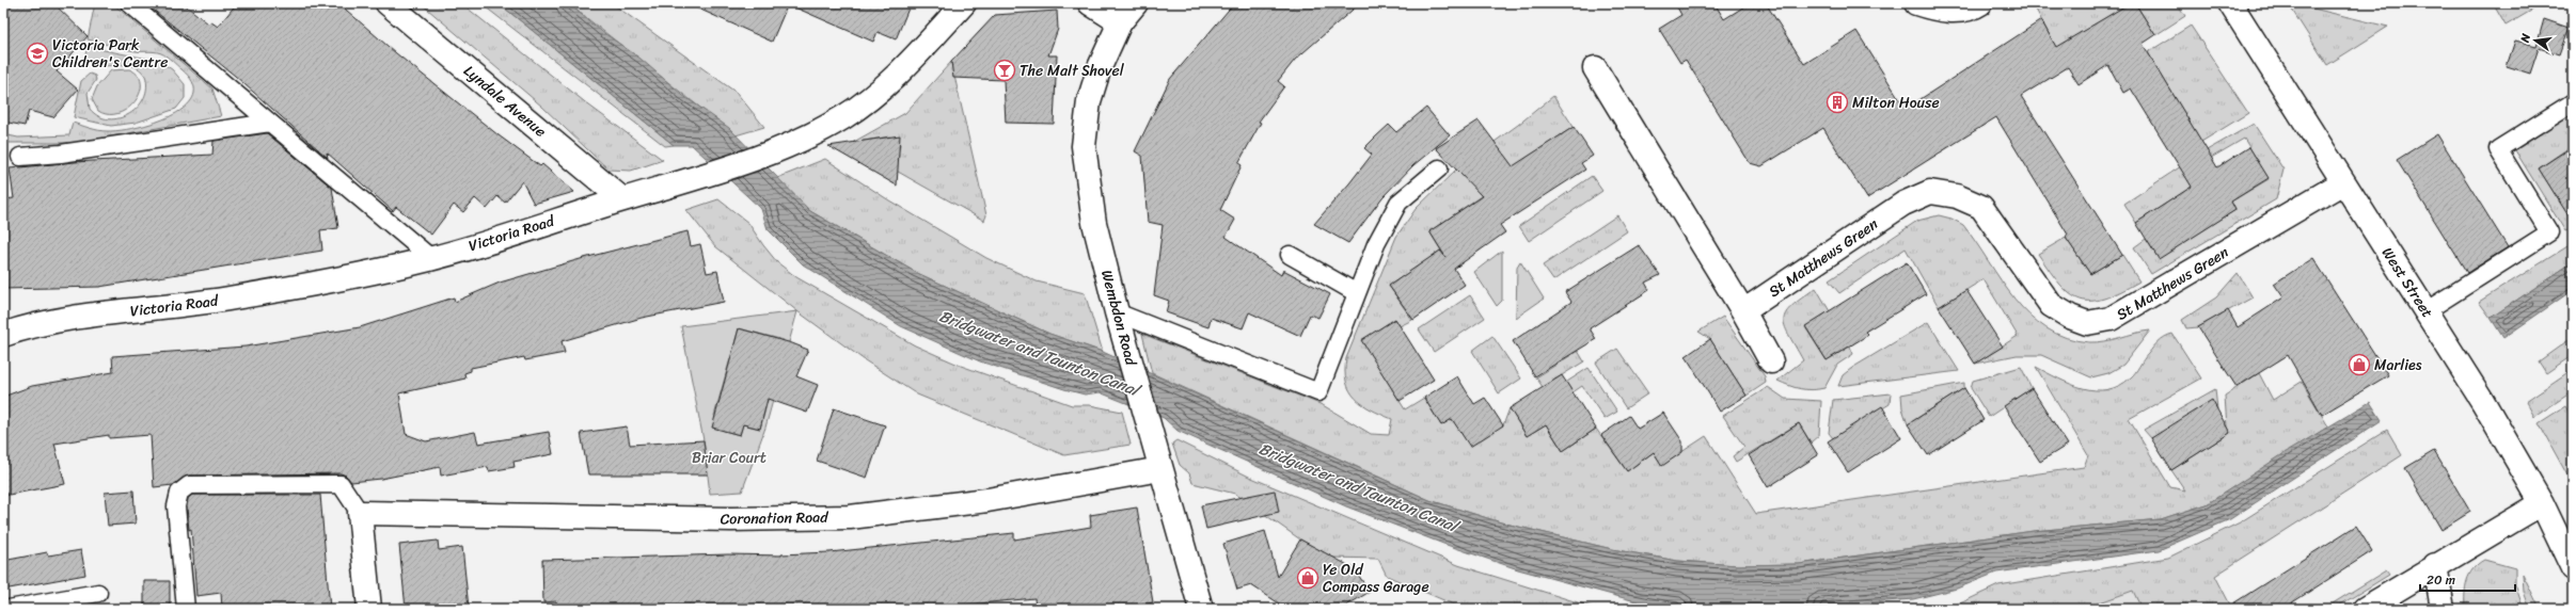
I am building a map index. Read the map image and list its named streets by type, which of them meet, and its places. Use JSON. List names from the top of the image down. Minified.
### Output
{"streets":{"street":["Lyndale Avenue","Victoria Road","St Matthews Green","West Street","Wembdon Road","Coronation Road"]},"crossings":[["Lyndale Avenue","Victoria Road"],["St Matthews Green","West Street"],["Wembdon Road","Coronation Road"]],"water":["Bridgwater and Taunton Canal"],"parks":["Briar Court"],"places":{"school or university":["Victoria Park Children's Centre"],"bar":["The Malt Shovel"],"building":["Milton House"],"shop":["Marlies","Ye Old Compass Garage"]},"scale_bar":"20 m","north":"left"}
